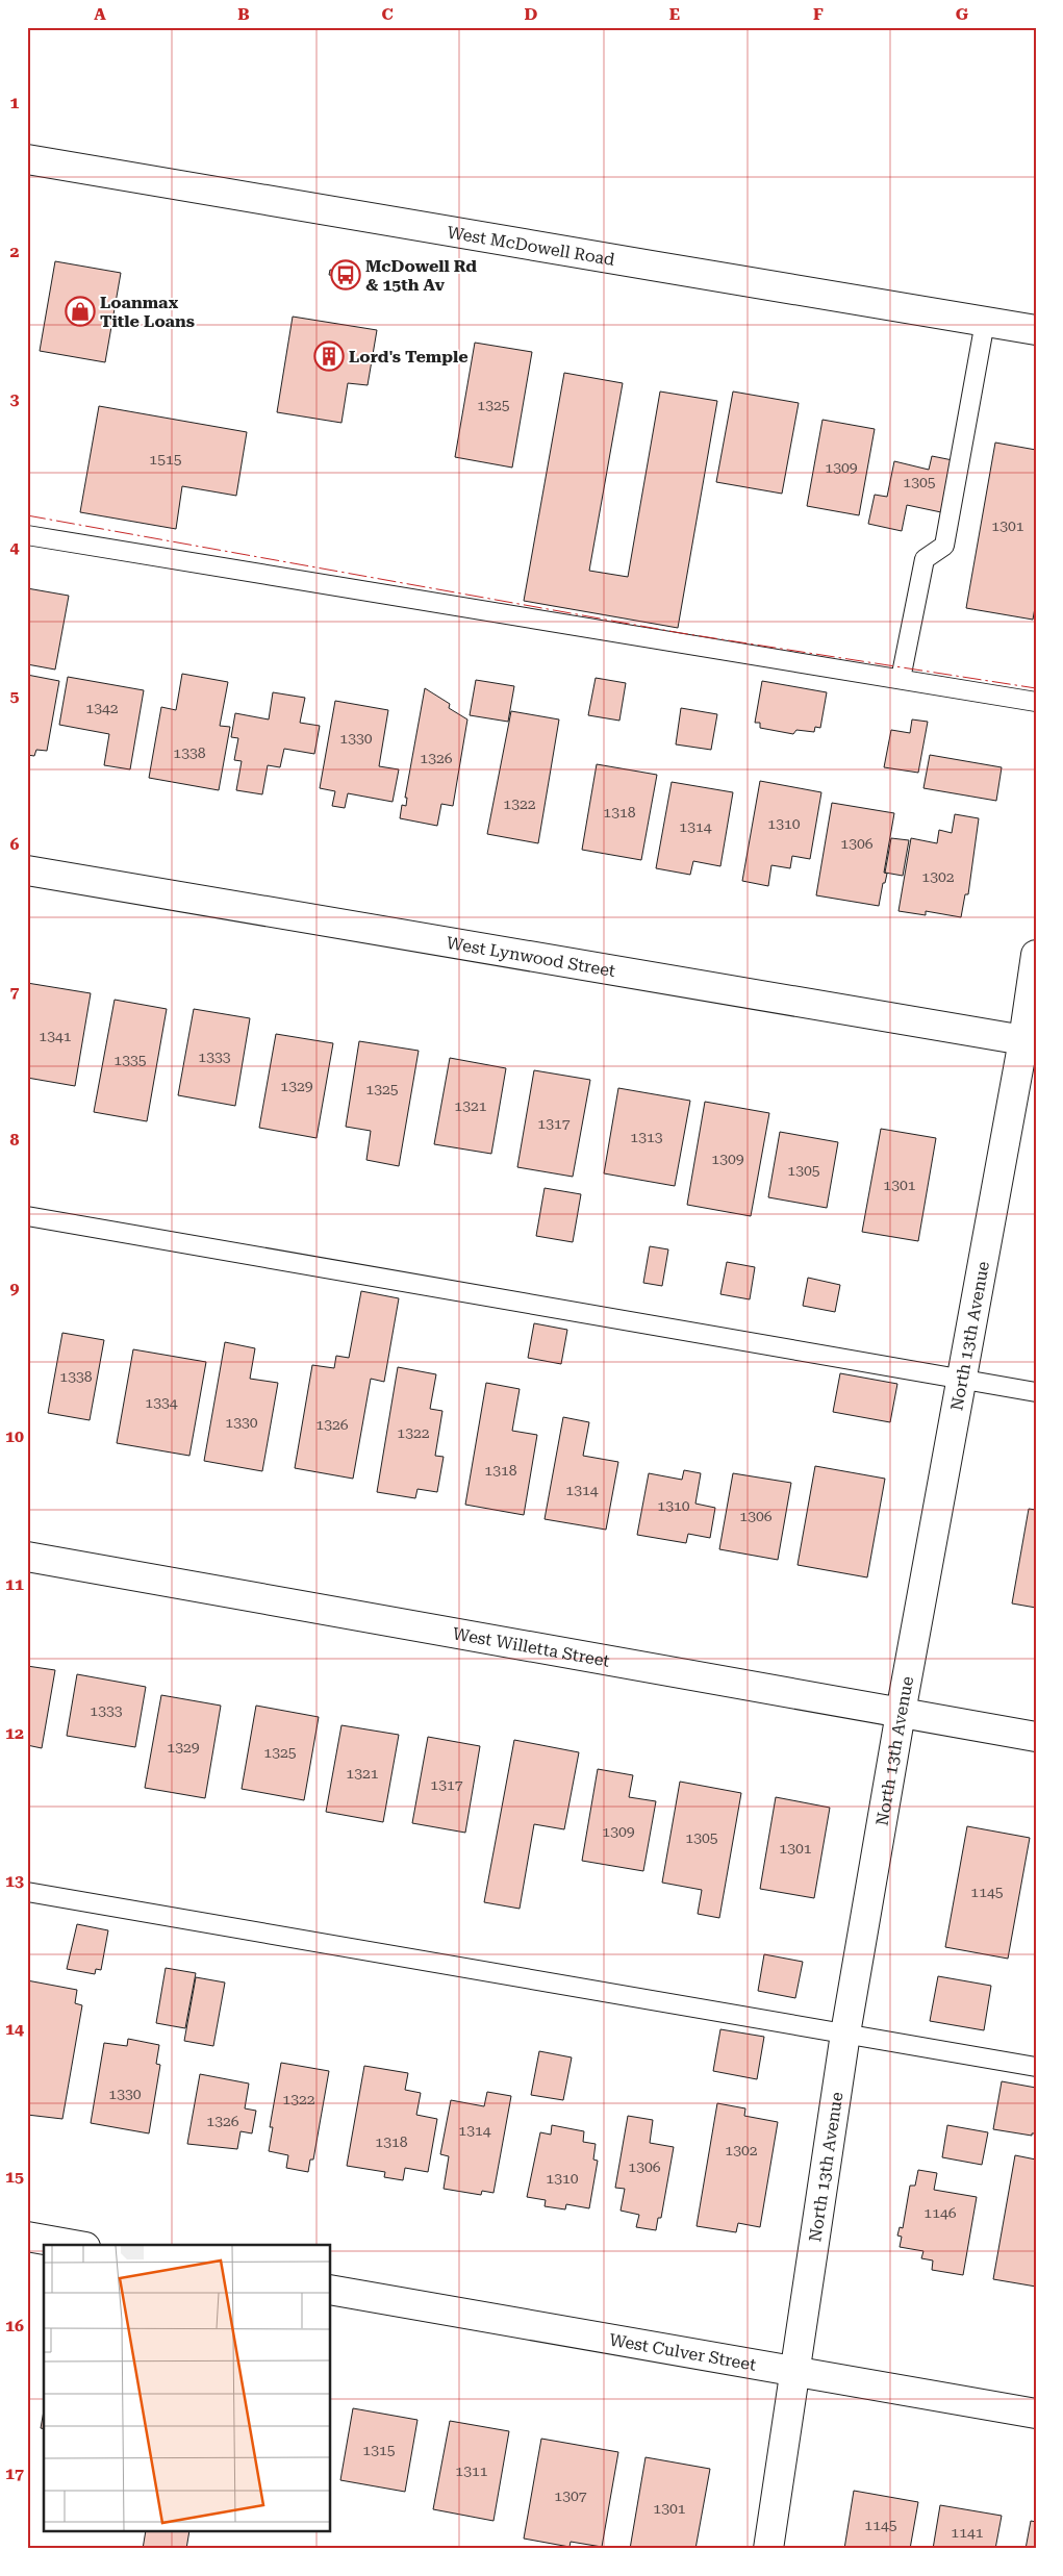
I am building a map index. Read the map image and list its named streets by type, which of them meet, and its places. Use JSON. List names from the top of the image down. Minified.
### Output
{"streets":{"street":["West McDowell Road","West Lynwood Street","North 13th Avenue","West Willetta Street","West Culver Street"]},"crossings":[["West Lynwood Street","North 13th Avenue"],["North 13th Avenue","West Willetta Street"],["North 13th Avenue","West Culver Street"]],"places":{"bus stop":["McDowell Rd & 15th Av"],"shop":["Loanmax Title Loans"],"building":["Lord's Temple"]},"house_numbers":["1325","1515","1309","1305","1301","1342","1330","1338","1326","1322","1318","1310","1314","1306","1302","1341","1333","1335","1329","1325","1321","1317","1313","1309","1305","1301","1338","1334","1330","1326","1322","1318","1314","1310","1306","1333","1329","1325","1321","1317","1309","1305","1301","1145","1330","1322","1326","1314","1318","1302","1306","1310","1146","1315","1311","1307","1301","1145","1141"],"grid":{"columns":["A","B","C","D","E","F","G"],"rows":["1","2","3","4","5","6","7","8","9","10","11","12","13","14","15","16","17"]}}
